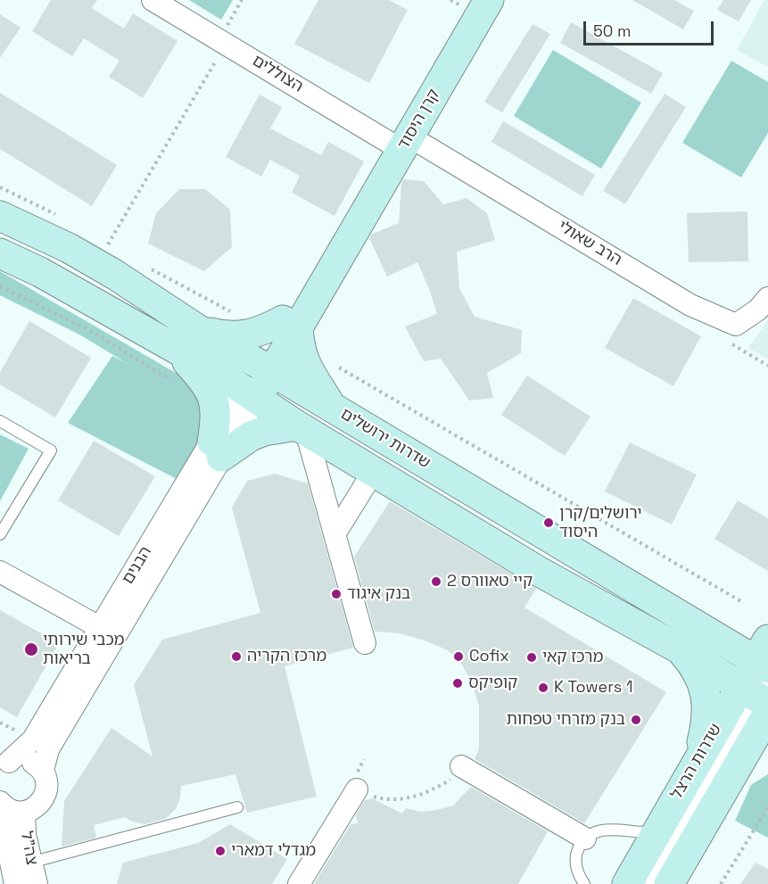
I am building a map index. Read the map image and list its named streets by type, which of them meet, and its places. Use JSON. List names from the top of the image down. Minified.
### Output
{"streets":{"main road":["קרן היסוד","שדרות ירושלים","שדרות הרצל"],"street":["הצוללים","הרב שאולי","הבנים","צה\"ל"]},"crossings":[["הצוללים","קרן היסוד"],["הצוללים","הרב שאולי"],["קרן היסוד","הרב שאולי"],["קרן היסוד","שדרות ירושלים"],["קרן היסוד","הבנים"],["שדרות ירושלים","שדרות הרצל"],["הבנים","צה\"ל"]],"places":["ירושלים/קרן היסוד","קיי טאוורס 2","בנק איגוד","מכבי שירותי בריאות","מרכז הקריה","Cofix","מרכז קאי","קופיקס","K Towers 1","בנק מזרחי טפחות","מגדלי דמארי"],"scale_bar":"50 m"}
